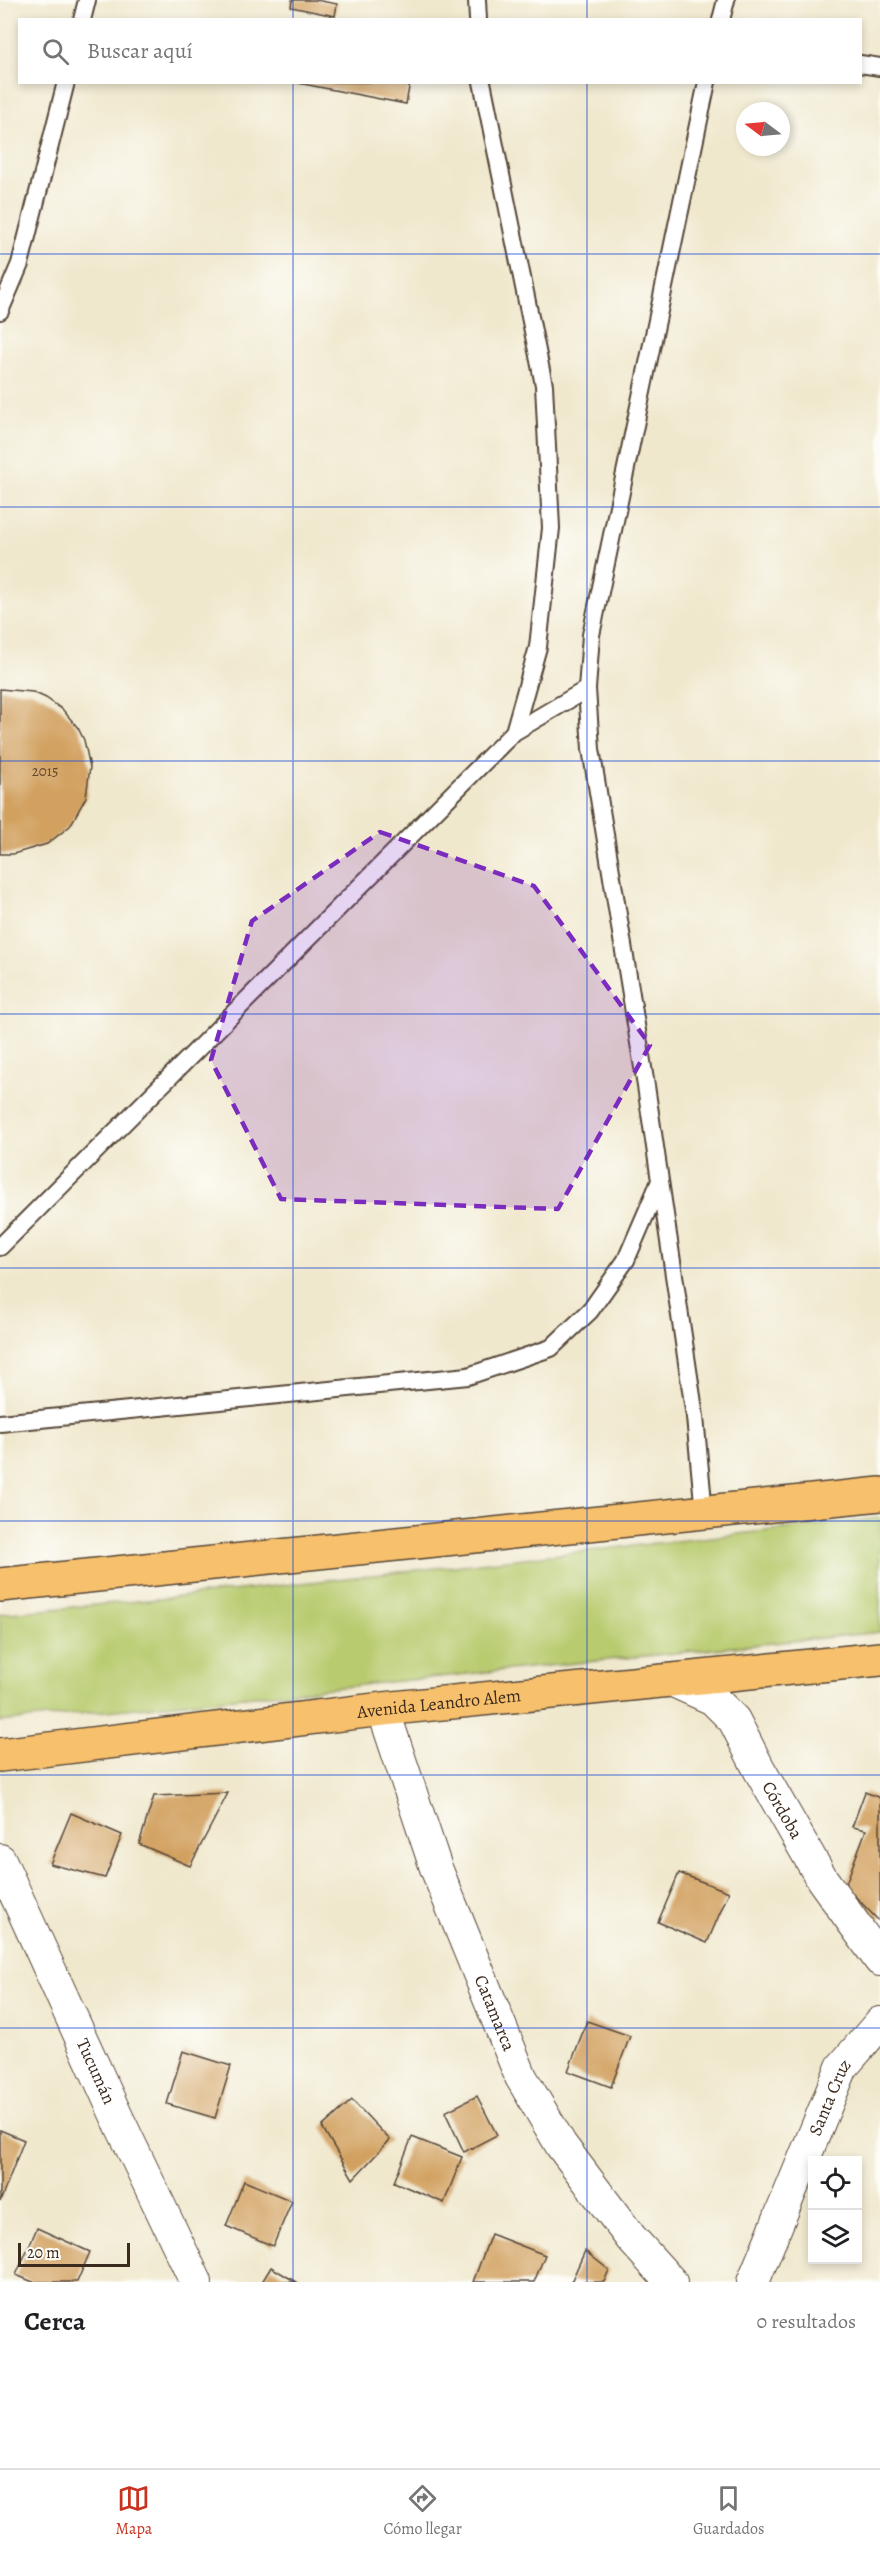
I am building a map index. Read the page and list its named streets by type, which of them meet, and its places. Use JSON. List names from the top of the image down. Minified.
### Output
{"streets":{"highway":["Avenida Leandro Alem"],"street":["Córdoba","Catamarca","Tucumán","Santa Cruz"]},"crossings":[["Avenida Leandro Alem","Córdoba"],["Avenida Leandro Alem","Catamarca"]],"house_numbers":["2015"],"scale_bar":"20 m","north":"left","page":{"search":"Buscar aquí","scale":"20 m","heading":["Cerca","0 resultados"],"nav":["Mapa","Cómo llegar","Guardados"]}}
